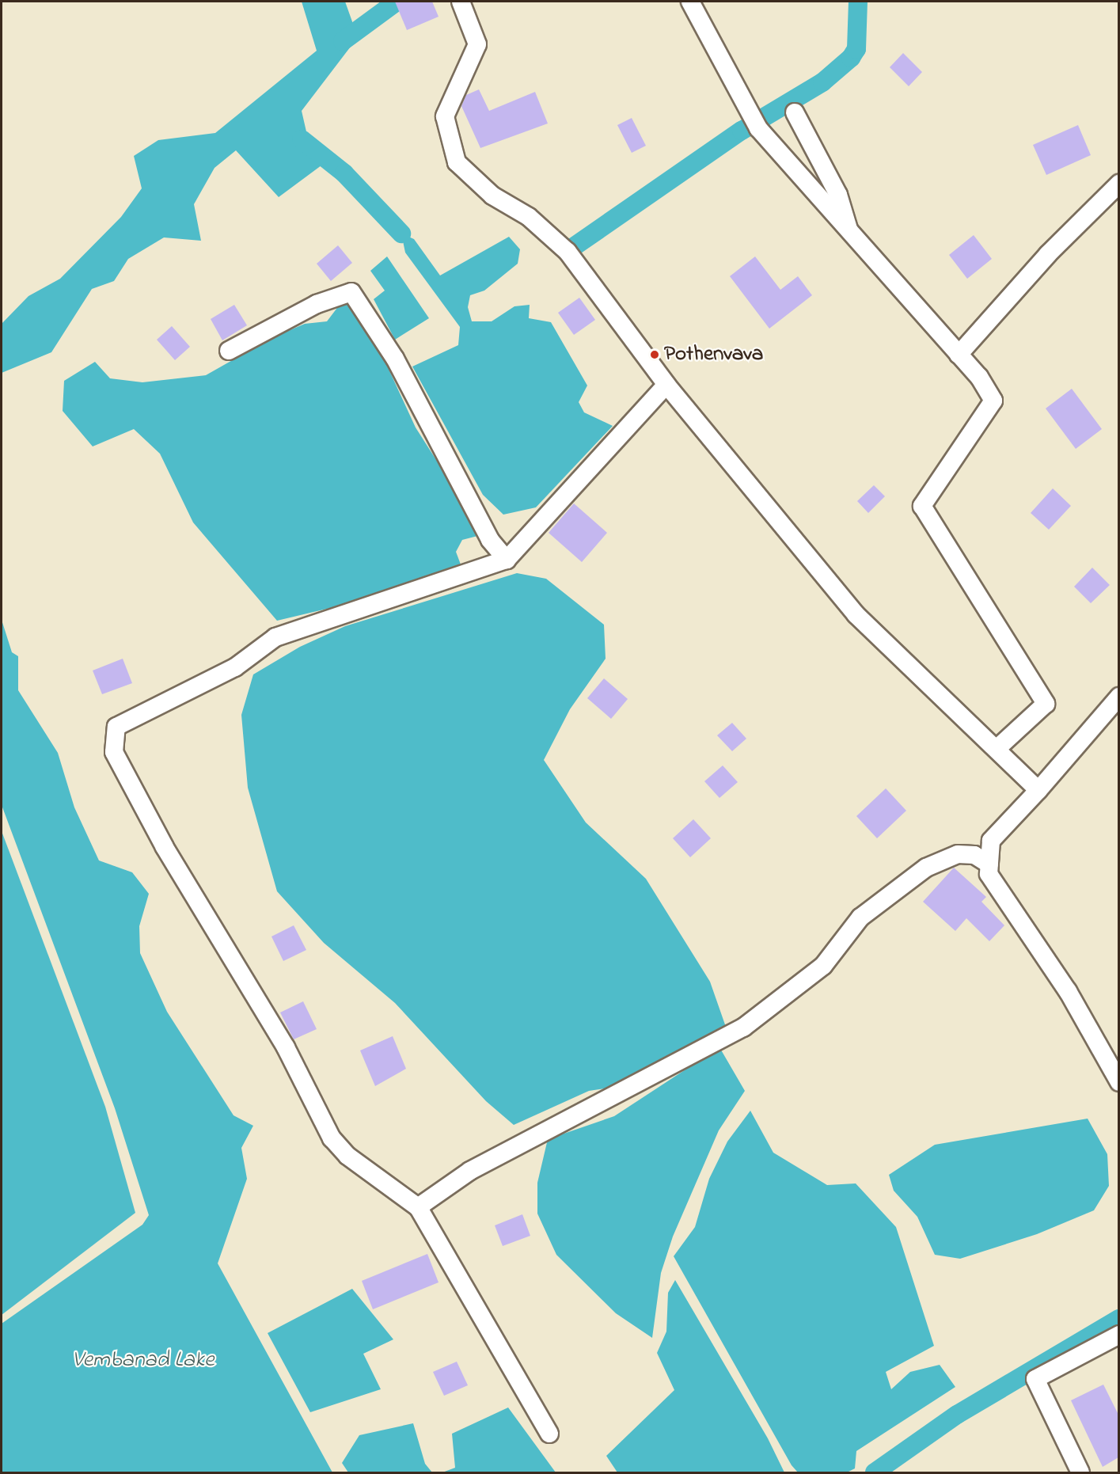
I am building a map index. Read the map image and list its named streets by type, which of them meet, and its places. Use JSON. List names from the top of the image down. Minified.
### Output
{"water":["Vembanad Lake"],"places":["Pothenvava"]}
